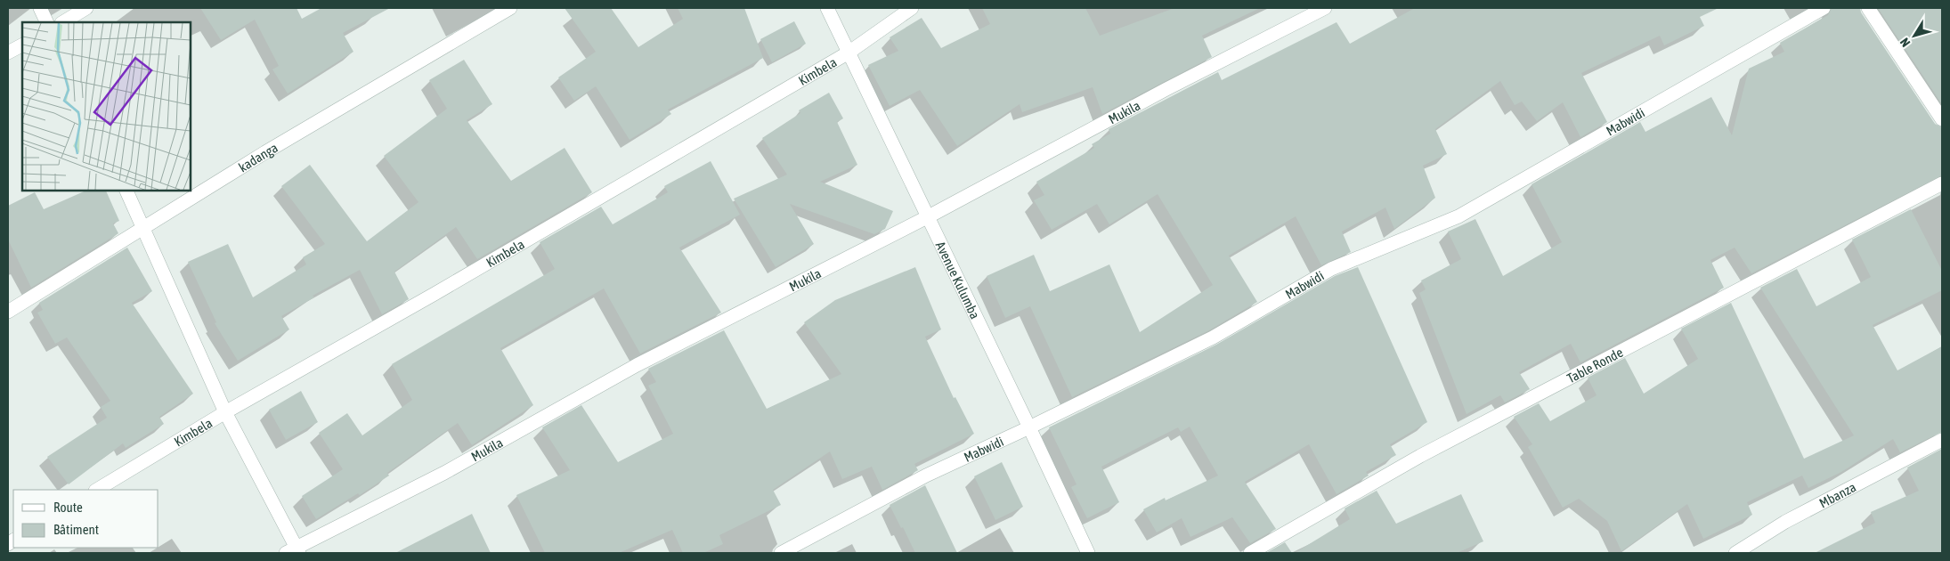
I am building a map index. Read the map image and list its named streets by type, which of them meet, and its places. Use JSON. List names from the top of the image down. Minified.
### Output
{"streets":{"street":["Kimbela","Mukila","Mabwidi","kadanga","Avenue Kulumba","Table Ronde","Mbanza"]},"crossings":[["Kimbela","Avenue Kulumba"],["Mukila","Avenue Kulumba"],["Mabwidi","Avenue Kulumba"]],"legend":["Route","Bâtiment"],"north":"bottom left"}
